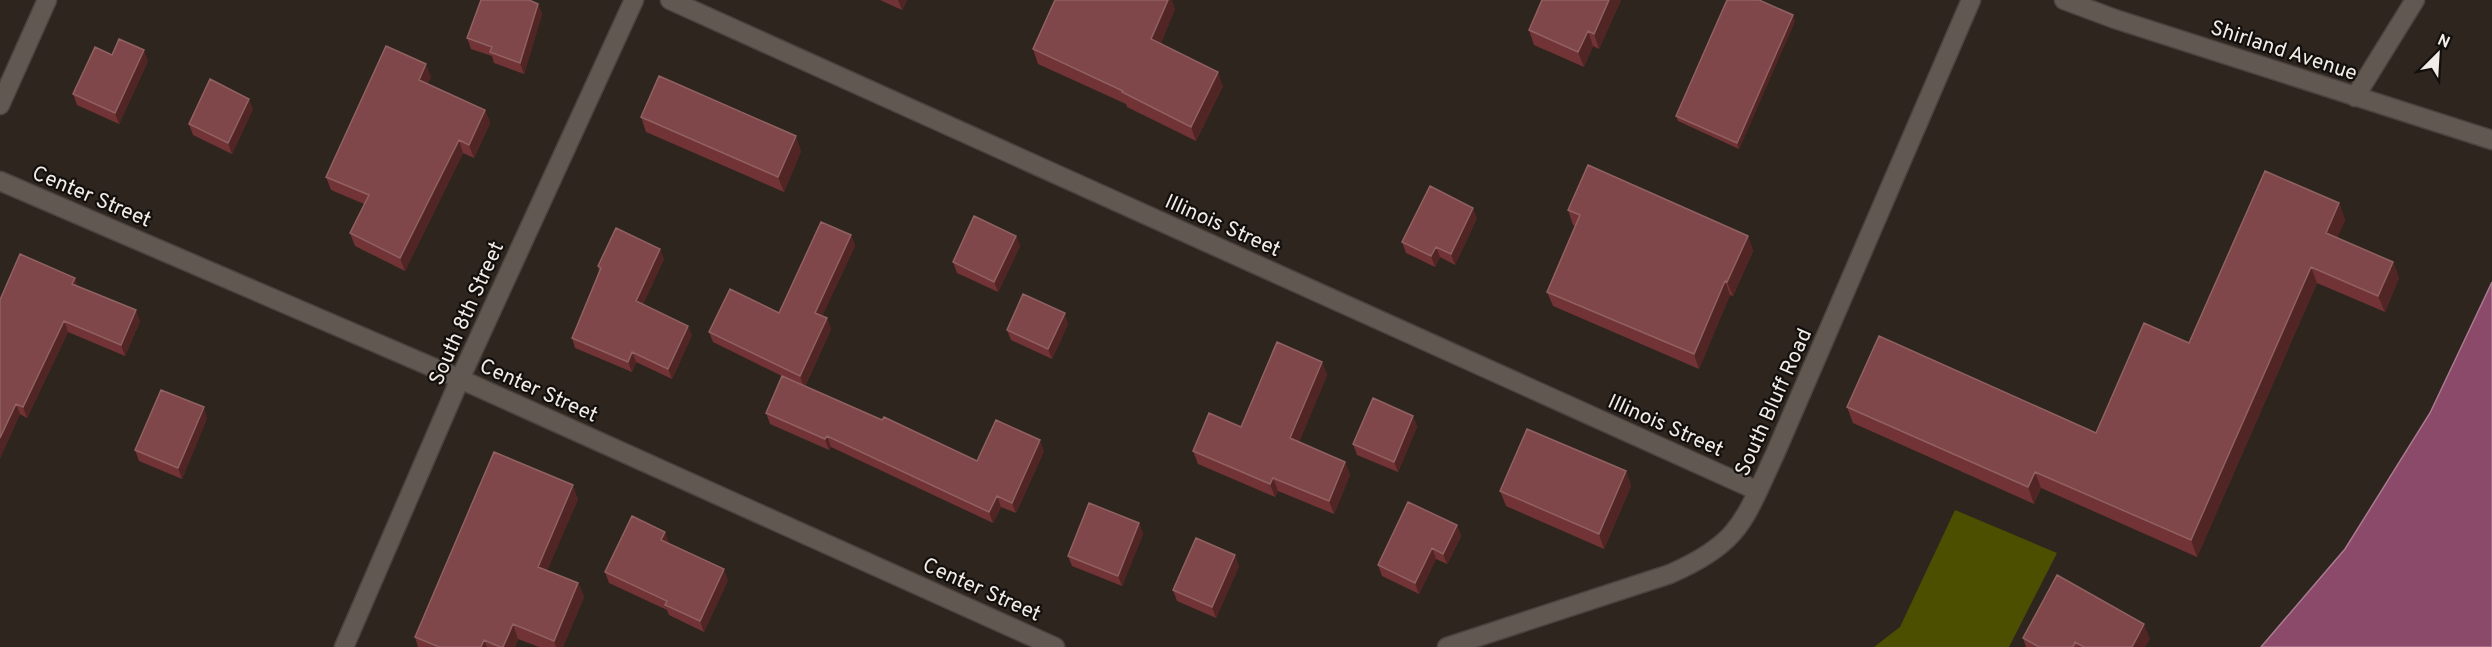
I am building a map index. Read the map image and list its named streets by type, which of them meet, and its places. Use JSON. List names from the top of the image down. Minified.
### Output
{"streets":{"street":["Shirland Avenue","Center Street","Illinois Street","South 8th Street","South Bluff Road"]},"crossings":[["Center Street","South 8th Street"],["Illinois Street","South Bluff Road"]],"north":"top right"}
